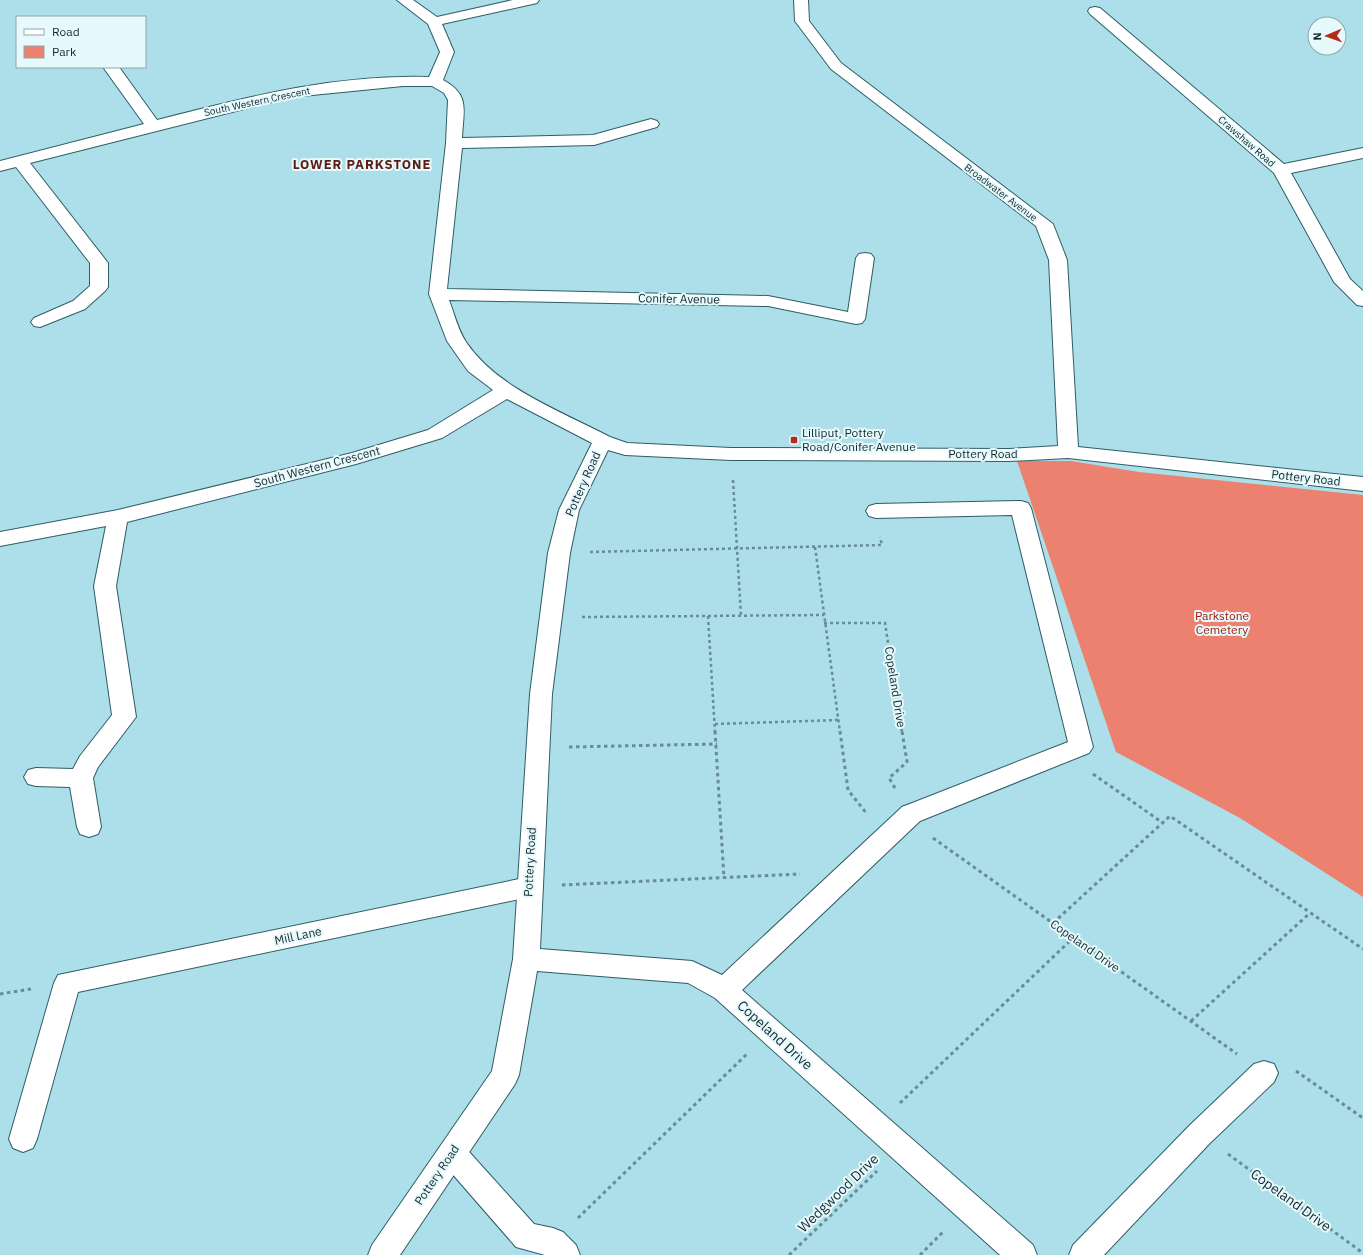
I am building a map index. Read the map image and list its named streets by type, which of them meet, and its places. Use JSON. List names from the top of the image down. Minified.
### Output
{"streets":{"street":["South Western Crescent","Crawshaw Road","Broadwater Avenue","Conifer Avenue","Pottery Road","Copeland Drive","Mill Lane"],"path":["Wedgwood Drive"]},"crossings":[["South Western Crescent","Pottery Road"],["Broadwater Avenue","Pottery Road"],["Pottery Road","Copeland Drive"],["Pottery Road","Mill Lane"],["Copeland Drive","Wedgwood Drive"]],"districts":["LOWER PARKSTONE"],"parks":["Parkstone Cemetery"],"places":{"transit":["Lilliput, Pottery Road/Conifer Avenue"]},"legend":["Road","Park"],"north":"left"}
